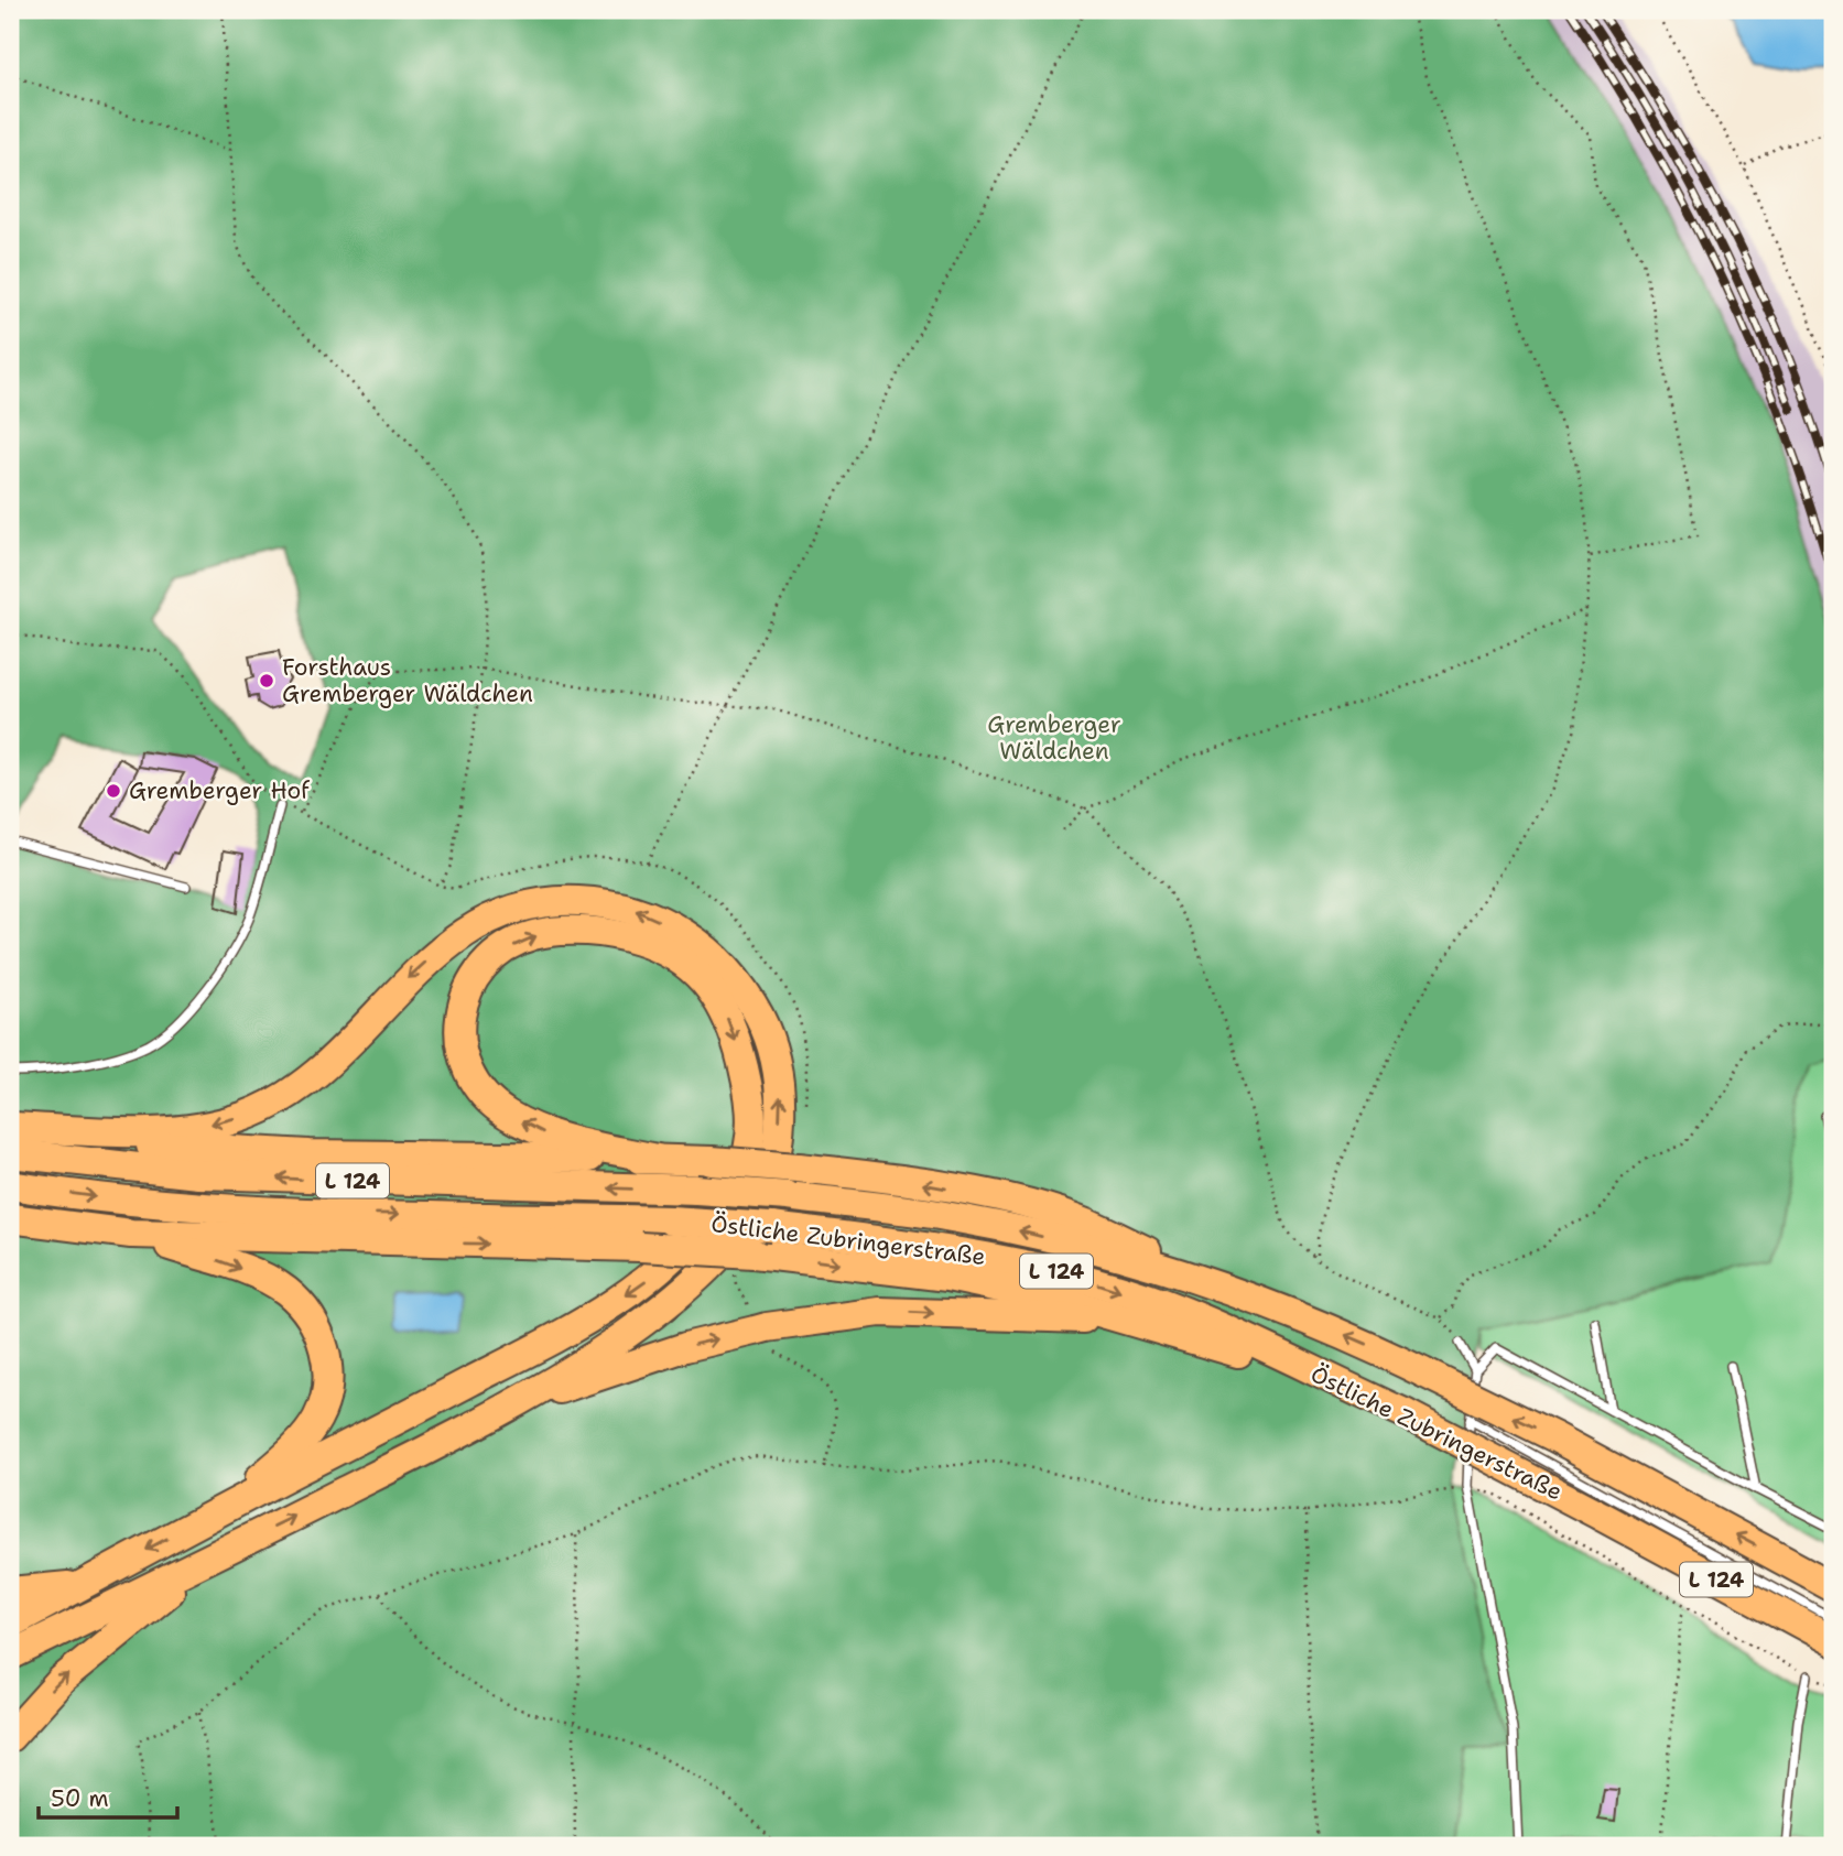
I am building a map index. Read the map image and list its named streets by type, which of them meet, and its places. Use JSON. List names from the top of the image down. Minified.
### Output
{"streets":{"highway":["L 124","Östliche Zubringerstraße"]},"parks":["Gremberger Wäldchen"],"places":["Forsthaus Gremberger Wäldchen","Gremberger Hof"],"scale_bar":"50 m"}
